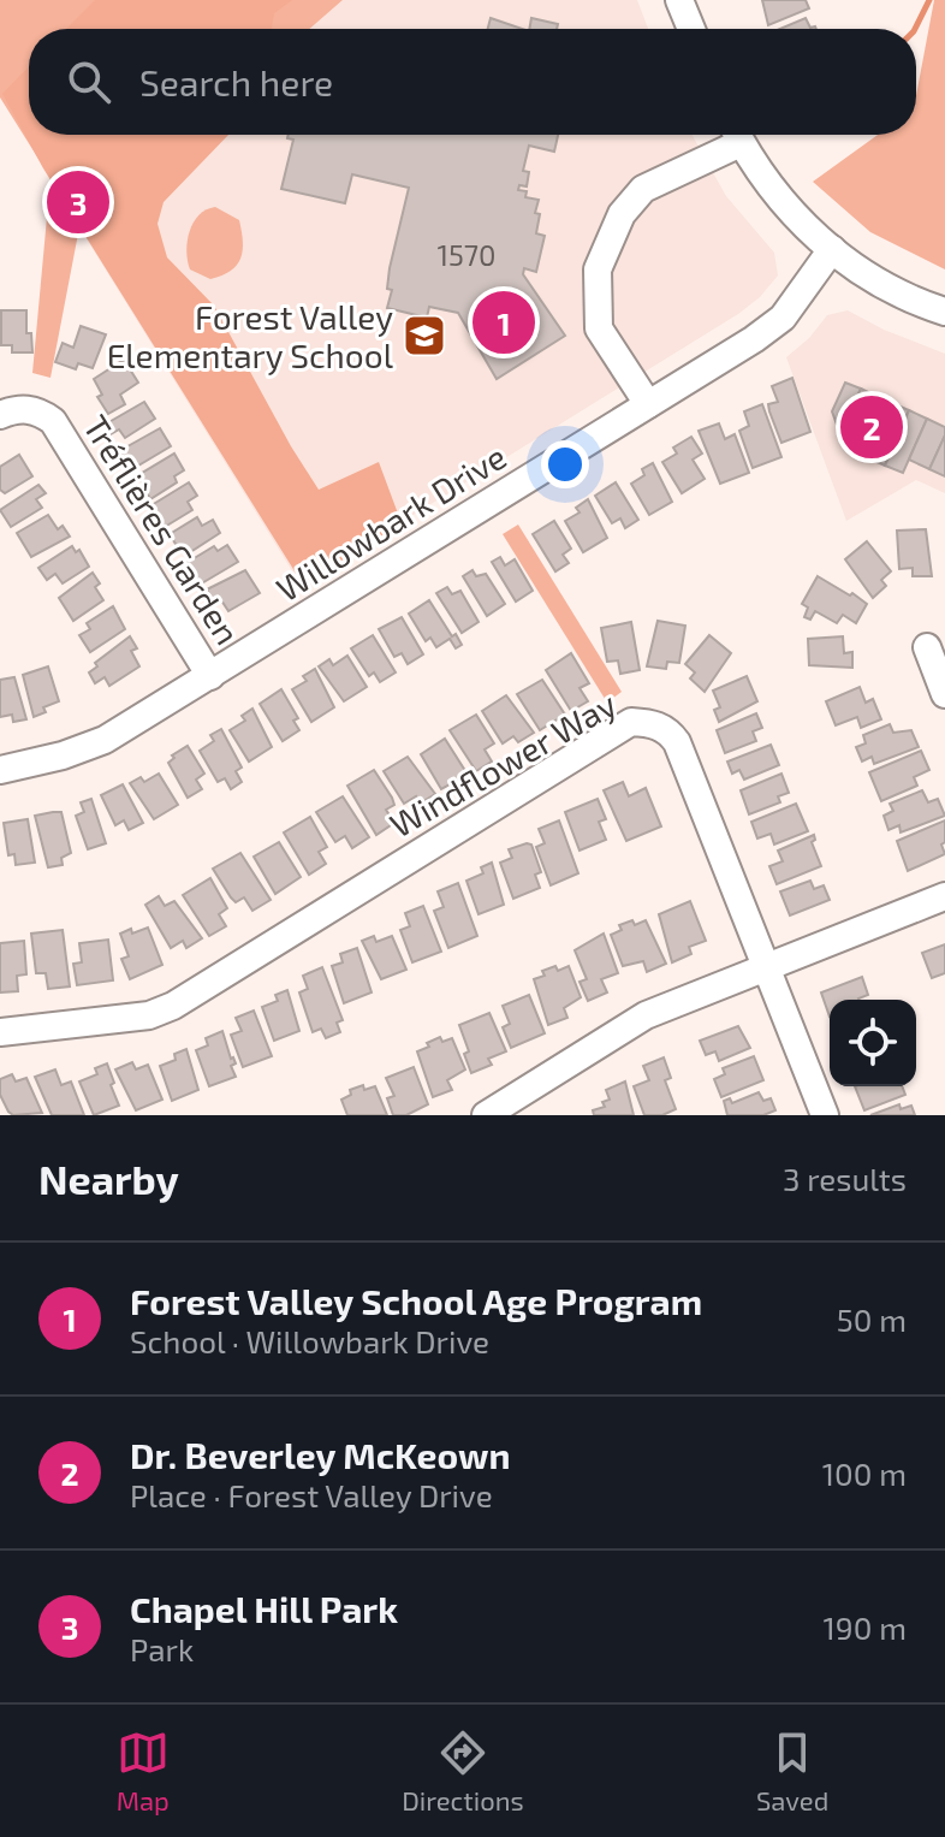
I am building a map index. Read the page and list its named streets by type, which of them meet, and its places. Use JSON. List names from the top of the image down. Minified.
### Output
{"streets":{"street":["Willowbark Drive","Tréflières Garden","Windflower Way"]},"crossings":[["Willowbark Drive","Tréflières Garden"]],"places":{"school or university":["Forest Valley Elementary School"]},"house_numbers":["1570"],"page":{"search":"Search here","pins":["3","1","2"],"heading":["Nearby","3 results"],"list":[{"mark":"1","name":"Forest Valley School Age Program","note":"School · Willowbark Drive","value":"50 m"},{"mark":"2","name":"Dr. Beverley McKeown","note":"Place · Forest Valley Drive","value":"100 m"},{"mark":"3","name":"Chapel Hill Park","note":"Park","value":"190 m"}],"nav":["Map","Directions","Saved"]}}
